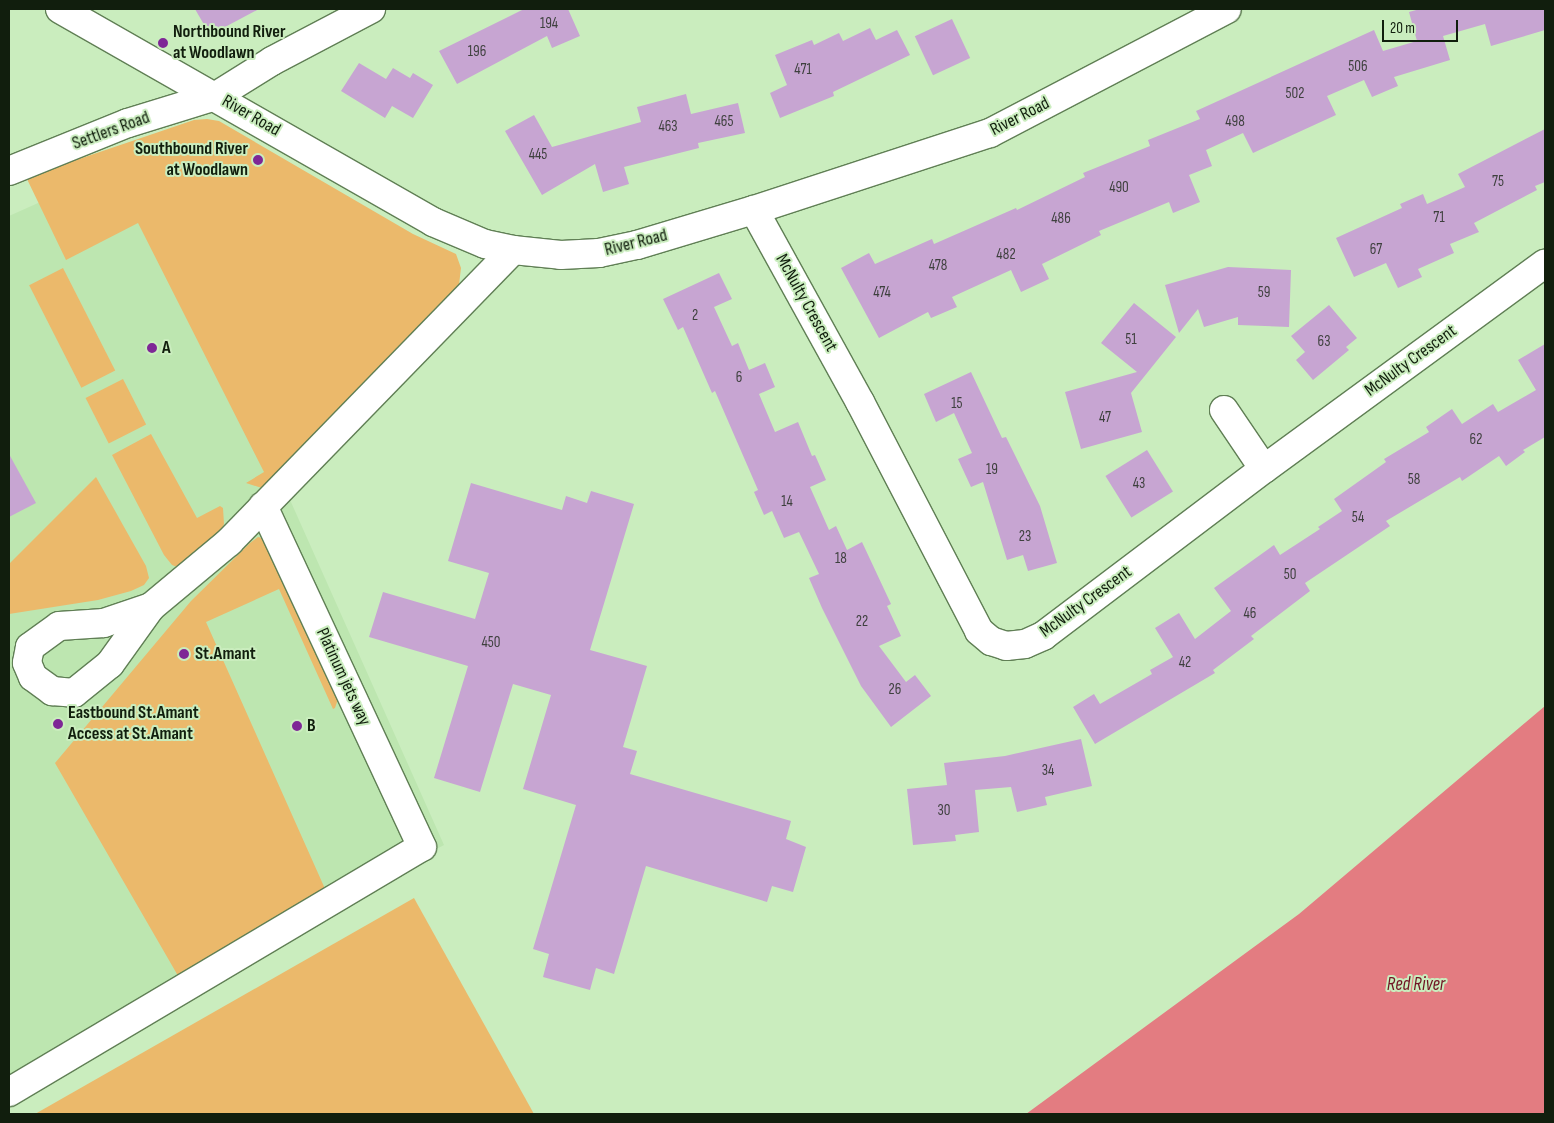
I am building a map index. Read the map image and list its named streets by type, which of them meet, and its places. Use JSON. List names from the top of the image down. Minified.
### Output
{"streets":{"street":["River Road","Settlers Road","McNulty Crescent","Platinum jets way"]},"crossings":[["River Road","Settlers Road"],["River Road","McNulty Crescent"]],"water":["Red River"],"places":["Northbound River at Woodlawn","Southbound River at Woodlawn","A","St.Amant","Eastbound St.Amant Access at St.Amant","B"],"house_numbers":["194","196","506","471","502","465","498","463","445","75","490","71","486","67","482","478","474","59","2","51","63","6","15","47","62","19","58","43","14","54","23","18","50","46","22","450","42","26","34","30"],"scale_bar":"20 m"}
